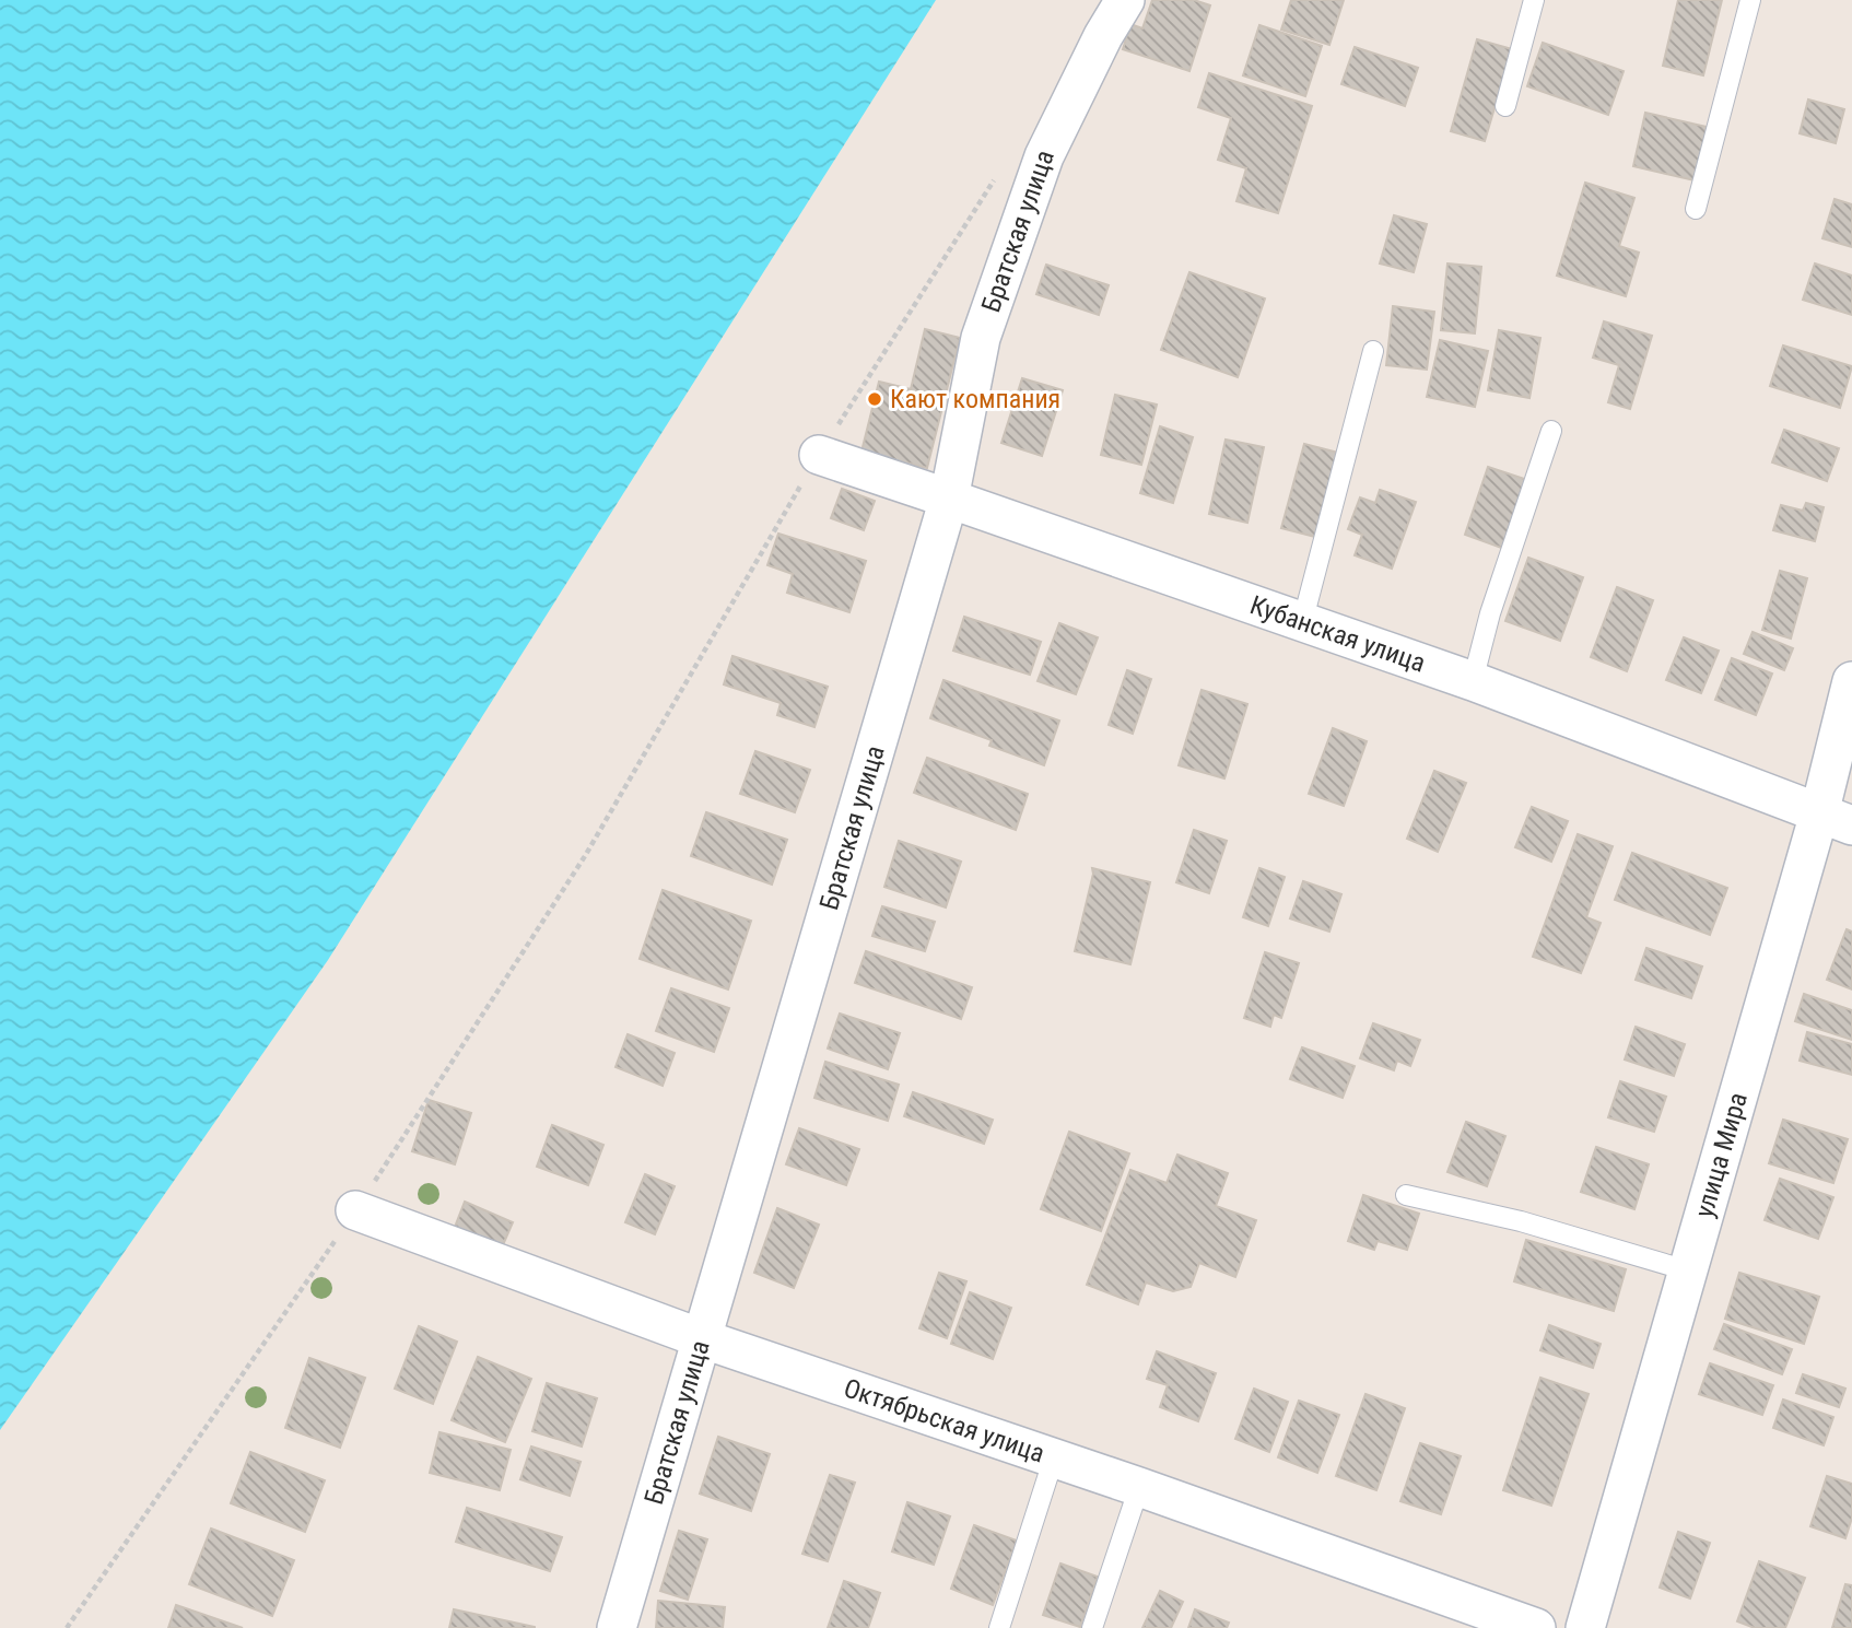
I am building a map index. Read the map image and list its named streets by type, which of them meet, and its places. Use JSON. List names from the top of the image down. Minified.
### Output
{"streets":{"street":["Братская улица","Кубанская улица","улица Мира","Октябрьская улица"]},"crossings":[["Братская улица","Кубанская улица"],["Братская улица","Октябрьская улица"],["Кубанская улица","улица Мира"]],"places":["Кают компания"]}
